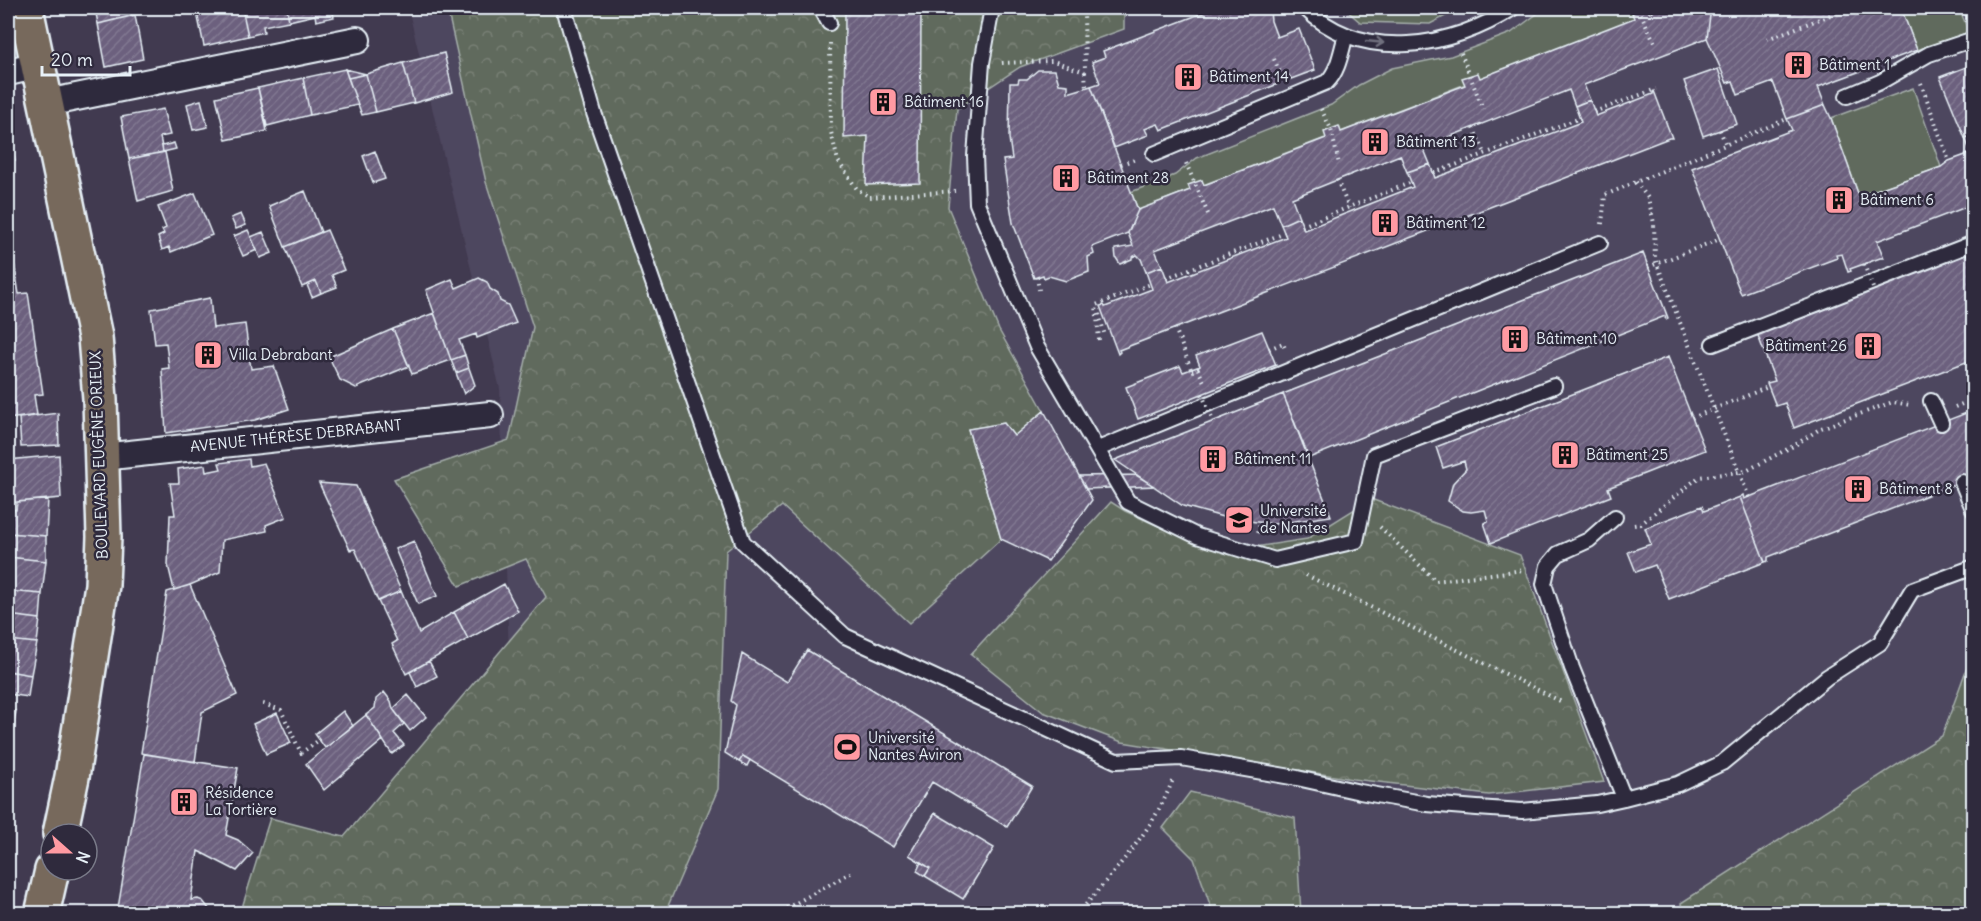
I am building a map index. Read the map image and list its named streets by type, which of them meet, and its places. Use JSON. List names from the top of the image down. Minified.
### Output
{"streets":{"main road":["BOULEVARD EUGÈNE ORIEUX"],"street":["AVENUE THÉRÈSE DEBRABANT"]},"crossings":[["AVENUE THÉRÈSE DEBRABANT","BOULEVARD EUGÈNE ORIEUX"]],"places":{"building":["Bâtiment 1","Bâtiment 14","Bâtiment 16","Bâtiment 13","Bâtiment 28","Bâtiment 6","Bâtiment 12","Bâtiment 10","Bâtiment 26","Villa Debrabant","Bâtiment 25","Bâtiment 11","Bâtiment 8","Résidence La Tortière"],"school or university":["Université de Nantes"],"sports":["Université Nantes Aviron"]},"scale_bar":"20 m","north":"right"}
